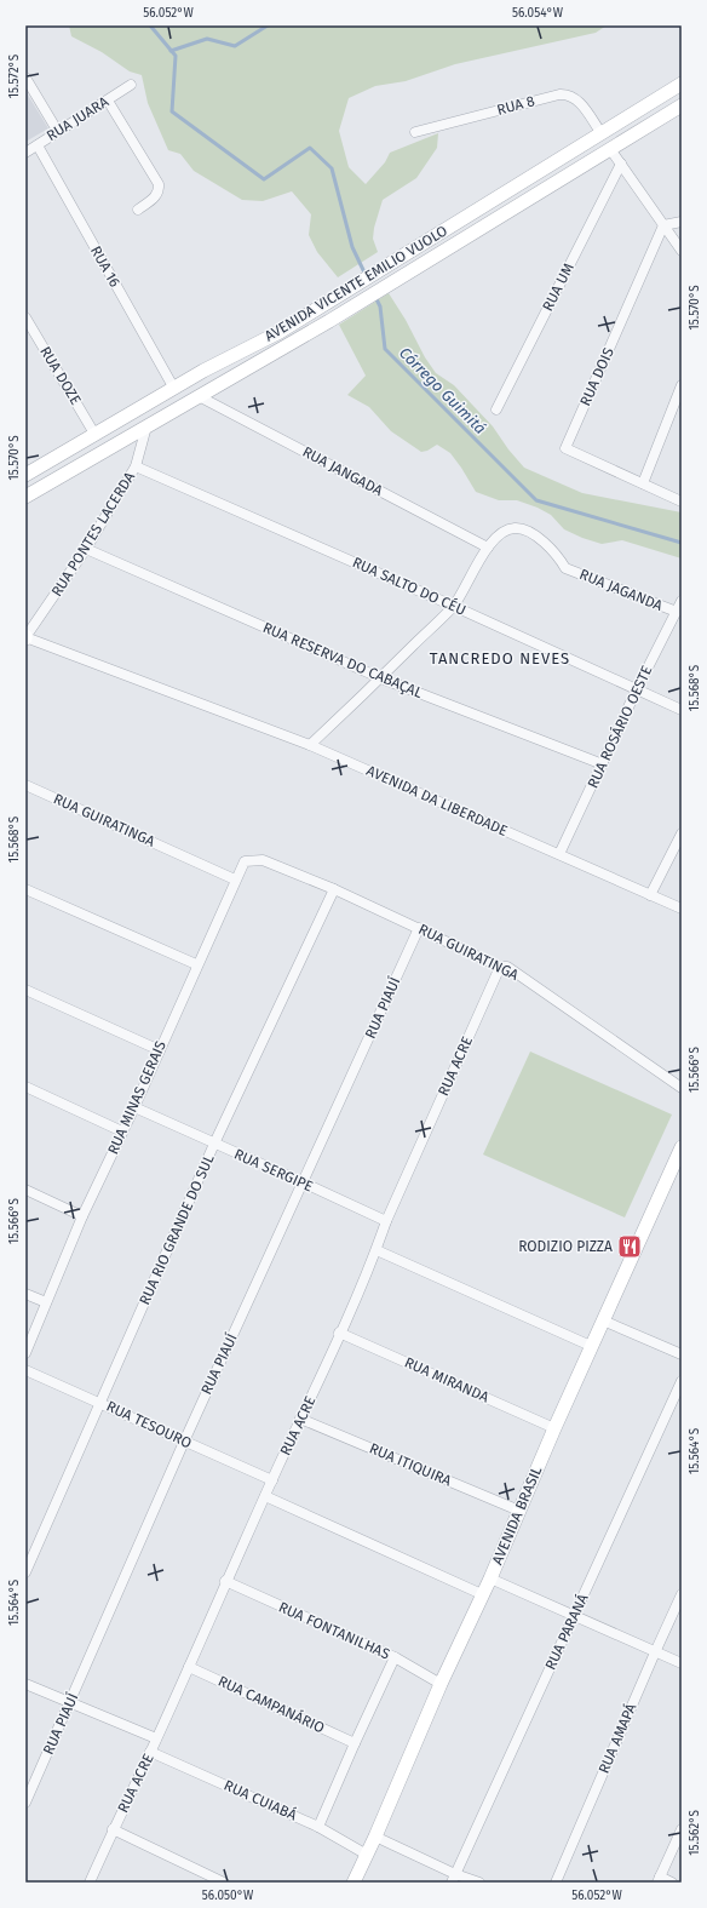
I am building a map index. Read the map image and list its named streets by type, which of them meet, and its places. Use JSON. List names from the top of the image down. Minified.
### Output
{"streets":{"main road":["AVENIDA VICENTE EMILIO VUOLO","AVENIDA BRASIL"],"street":["RUA 8","RUA JUARA","RUA 16","RUA UM","RUA DOZE","RUA DOIS","RUA JANGADA","RUA PONTES LACERDA","RUA SALTO DO CÉU","RUA JAGANDA","RUA RESERVA DO CABAÇAL","RUA ROSÁRIO OESTE","AVENIDA DA LIBERDADE","RUA GUIRATINGA","RUA PIAUÍ","RUA ACRE","RUA MINAS GERAIS","RUA SERGIPE","RUA RIO GRANDE DO SUL","RUA MIRANDA","RUA TESOURO","RUA ITIQUIRA","RUA FONTANILHAS","RUA PARANÁ","RUA CAMPANÁRIO","RUA AMAPÁ","RUA CUIABÁ"]},"crossings":[["RUA 8","AVENIDA VICENTE EMILIO VUOLO"],["RUA JUARA","RUA 16"],["RUA 16","AVENIDA VICENTE EMILIO VUOLO"],["AVENIDA VICENTE EMILIO VUOLO","RUA DOZE"],["AVENIDA VICENTE EMILIO VUOLO","RUA JANGADA"],["AVENIDA VICENTE EMILIO VUOLO","RUA PONTES LACERDA"],["RUA JANGADA","RUA JAGANDA"],["RUA PONTES LACERDA","RUA SALTO DO CÉU"],["RUA PONTES LACERDA","RUA RESERVA DO CABAÇAL"],["RUA PONTES LACERDA","AVENIDA DA LIBERDADE"],["RUA SALTO DO CÉU","RUA ROSÁRIO OESTE"],["RUA JAGANDA","RUA ROSÁRIO OESTE"],["RUA RESERVA DO CABAÇAL","RUA ROSÁRIO OESTE"],["RUA ROSÁRIO OESTE","AVENIDA DA LIBERDADE"],["RUA GUIRATINGA","RUA PIAUÍ"],["RUA GUIRATINGA","RUA ACRE"],["RUA GUIRATINGA","RUA MINAS GERAIS"],["RUA GUIRATINGA","RUA RIO GRANDE DO SUL"],["RUA PIAUÍ","RUA SERGIPE"],["RUA PIAUÍ","RUA TESOURO"],["RUA ACRE","RUA SERGIPE"],["RUA ACRE","RUA MIRANDA"],["RUA ACRE","RUA TESOURO"],["RUA ACRE","RUA ITIQUIRA"],["RUA ACRE","RUA FONTANILHAS"],["RUA ACRE","RUA CAMPANÁRIO"],["RUA ACRE","RUA CUIABÁ"],["RUA MINAS GERAIS","RUA SERGIPE"],["RUA SERGIPE","RUA RIO GRANDE DO SUL"],["RUA RIO GRANDE DO SUL","RUA TESOURO"],["RUA MIRANDA","AVENIDA BRASIL"],["RUA ITIQUIRA","AVENIDA BRASIL"],["AVENIDA BRASIL","RUA FONTANILHAS"],["AVENIDA BRASIL","RUA CUIABÁ"]],"districts":["TANCREDO NEVES"],"water":["Córrego Guimitá"],"places":{"restaurant":["RODIZIO PIZZA"]},"coordinates":["56.052°W","56.054°W","15.572°S","15.570°S","15.568°S","15.566°S","15.564°S","15.562°S","56.050°W"]}
